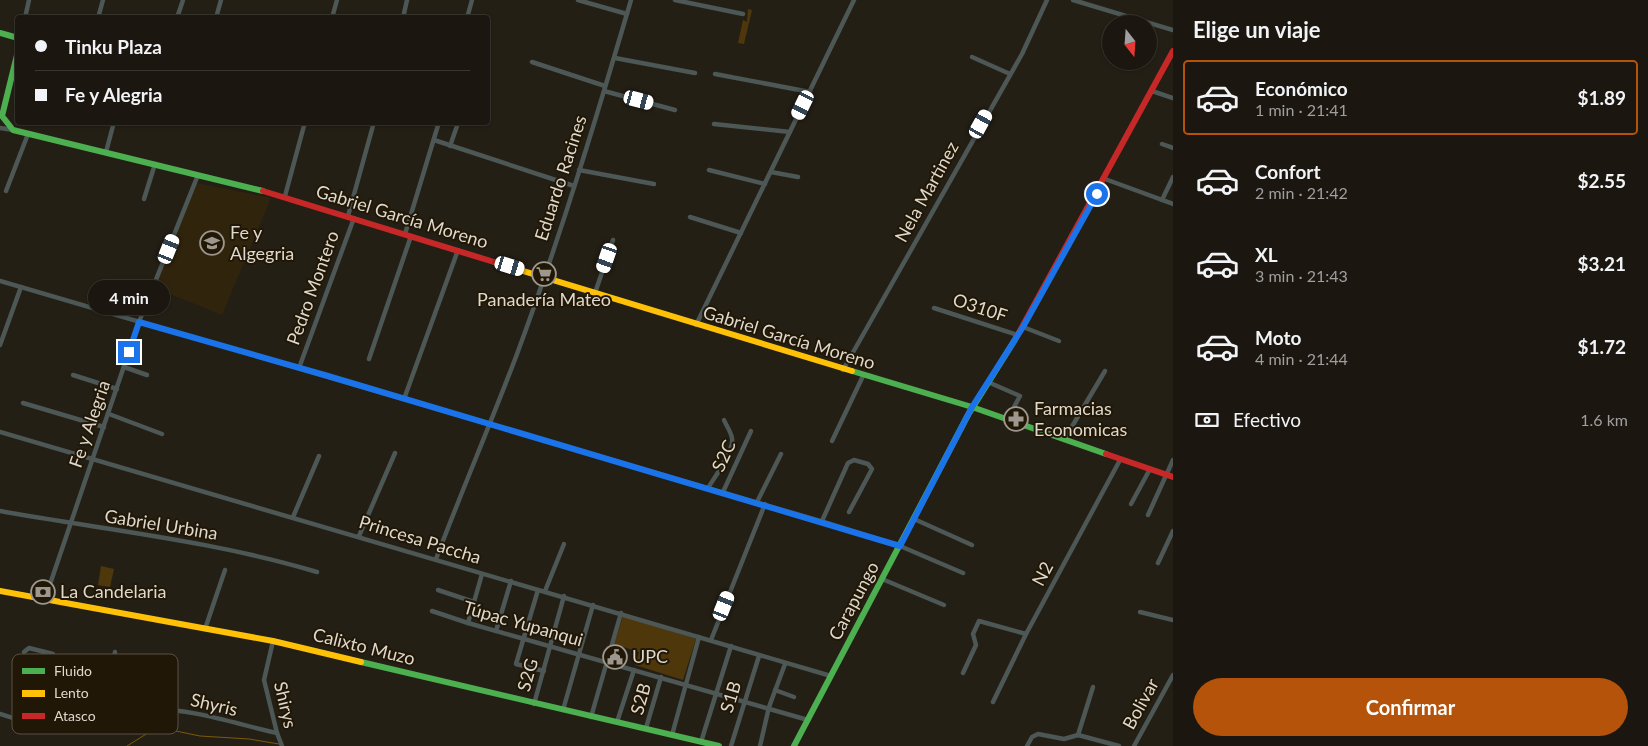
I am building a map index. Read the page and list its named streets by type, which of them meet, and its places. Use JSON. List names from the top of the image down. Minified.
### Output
{"streets":{"street":["Eduardo Racines","Nela Martinez","Gabriel García Moreno","Pedro Montero","O310F","Fe y Alegria","S2C","Gabriel Urbina","Princesa Paccha","N2","Carapungo","Túpac Yupanqui","Calixto Muzo","S2G","S1B","S2B","Bolivar","Shyris","Shirys"]},"crossings":[["Eduardo Racines","Gabriel García Moreno"],["Eduardo Racines","Princesa Paccha"],["Nela Martinez","Gabriel García Moreno"],["Gabriel García Moreno","Pedro Montero"],["Gabriel García Moreno","Fe y Alegria"],["Gabriel García Moreno","N2"],["Gabriel García Moreno","Carapungo"],["O310F","Carapungo"],["Fe y Alegria","Gabriel Urbina"],["Fe y Alegria","Princesa Paccha"],["Fe y Alegria","Calixto Muzo"],["Princesa Paccha","Carapungo"],["Princesa Paccha","S2G"],["Princesa Paccha","S1B"],["Carapungo","Túpac Yupanqui"],["Túpac Yupanqui","S2G"],["Túpac Yupanqui","S1B"],["Túpac Yupanqui","S2B"],["Calixto Muzo","S2G"],["Calixto Muzo","S2B"],["Calixto Muzo","Shirys"],["Shyris","Shirys"]],"places":{"school or university":["Fe y Algegria"],"supermarket":["Panadería Mateo"],"pharmacy":["Farmacias Economicas"],"bank":["La Candelaria"],"public building":["UPC"]},"legend":["Fluido","Lento","Atasco"],"north":"bottom","page":{"heading":"Elige un viaje","banner":["Tinku Plaza","Fe y Alegria"],"list":[{"name":"Económico","note":"1 min · 21:41","value":"$1.89"},{"name":"Confort","note":"2 min · 21:42","value":"$2.55"},{"name":"XL","note":"3 min · 21:43","value":"$3.21"},{"name":"Moto","note":"4 min · 21:44","value":"$1.72"}],"bubble":"4 min","pay":["Efectivo","1.6 km"],"buttons":"Confirmar"}}
